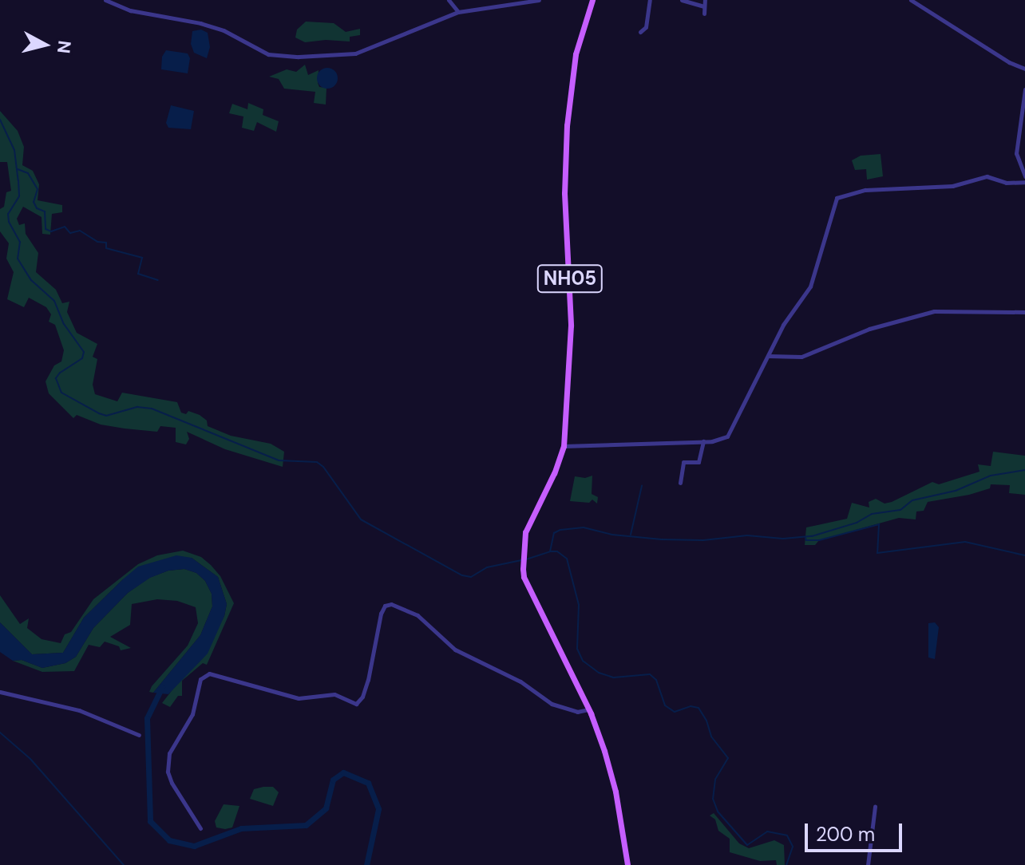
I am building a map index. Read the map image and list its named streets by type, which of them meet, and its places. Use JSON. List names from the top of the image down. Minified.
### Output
{"streets":{"main road":["NH05"]},"scale_bar":"200 m","north":"right"}
